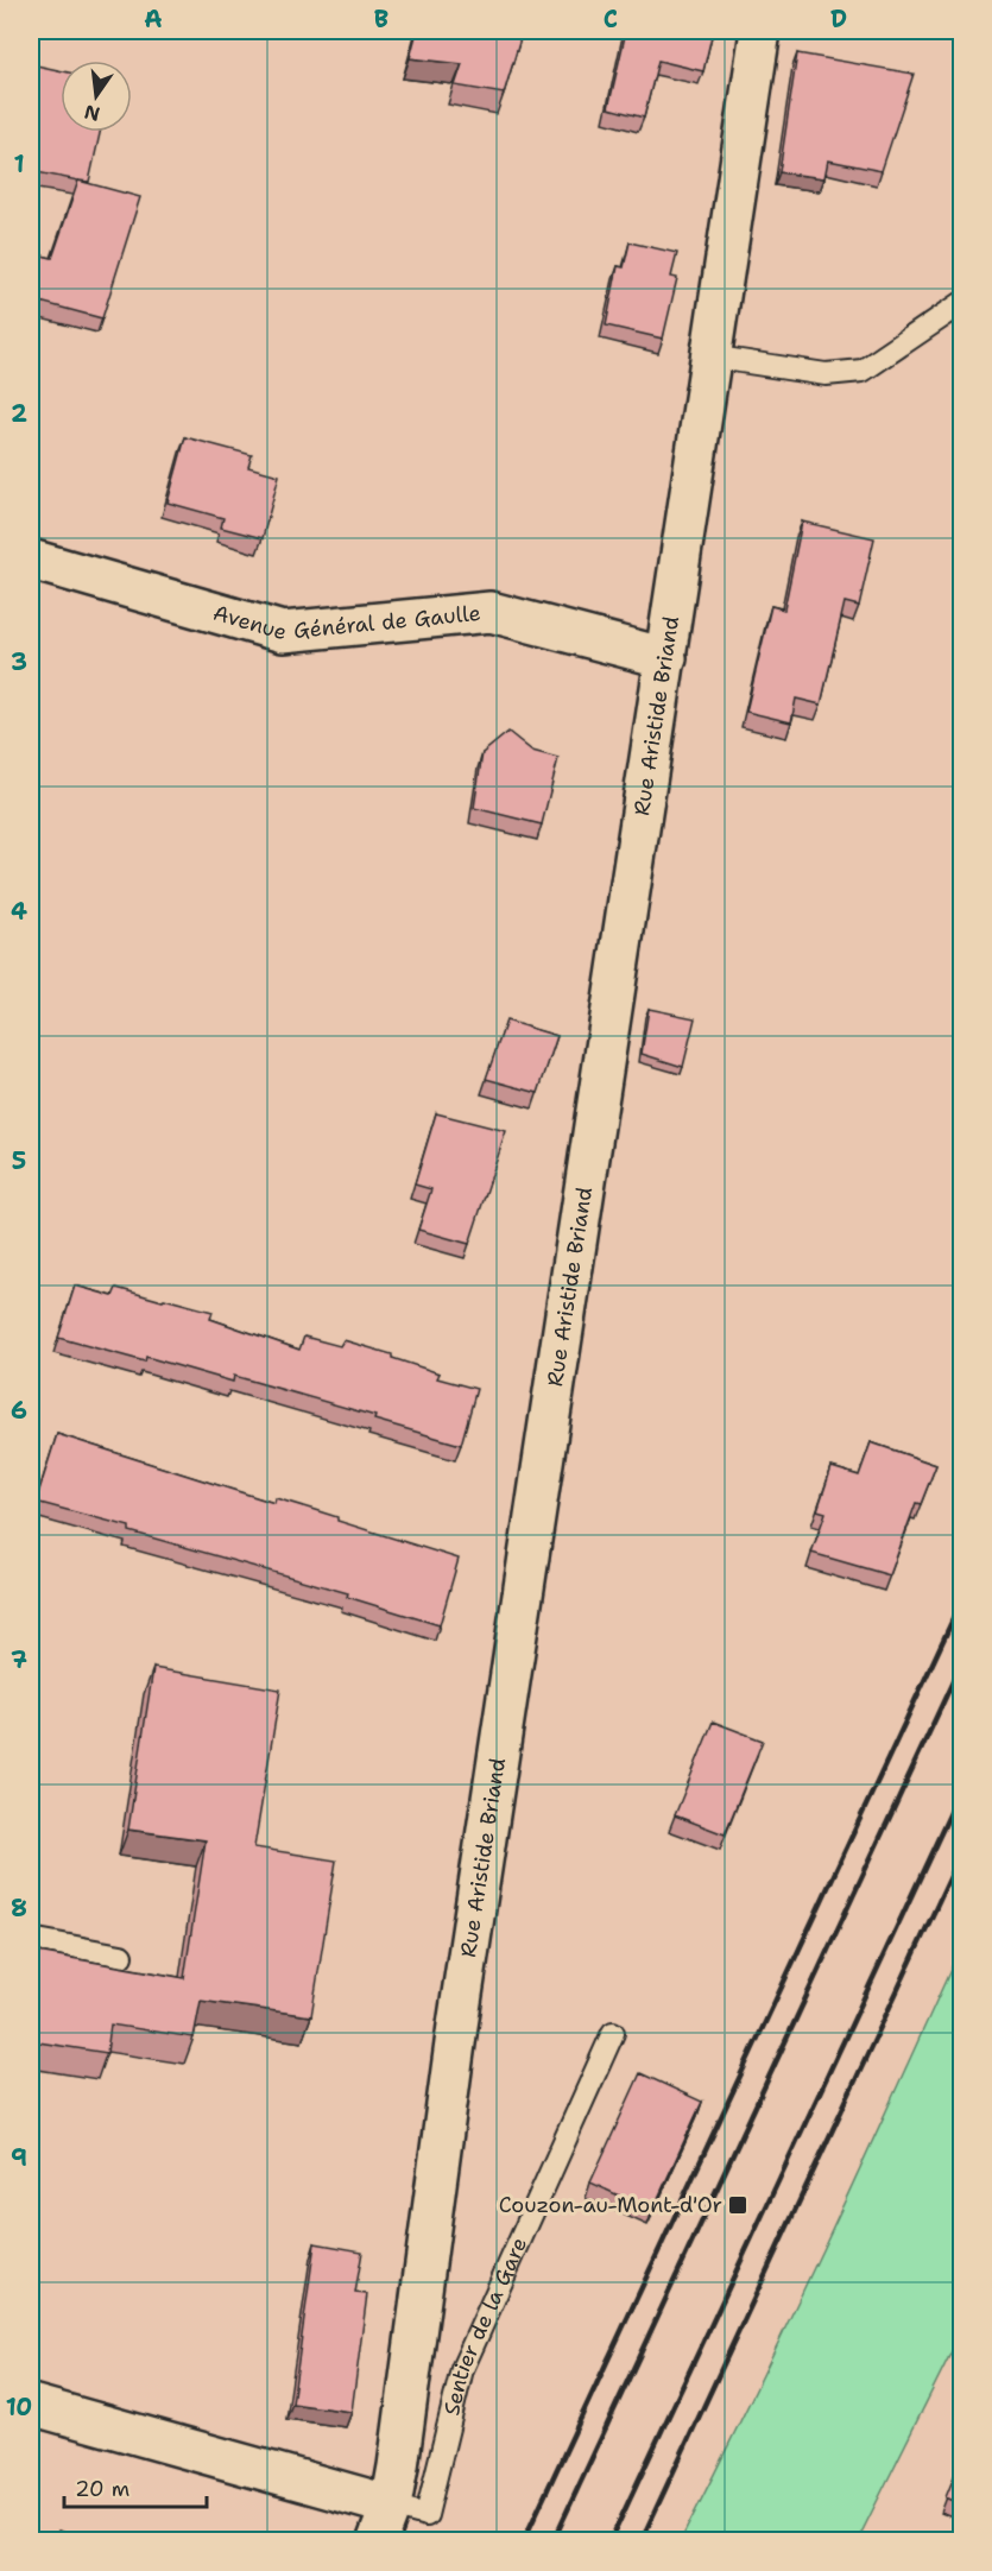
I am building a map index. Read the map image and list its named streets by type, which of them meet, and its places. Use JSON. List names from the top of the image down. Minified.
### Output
{"streets":{"street":["Avenue Général de Gaulle","Rue Aristide Briand"],"lane":["Sentier de la Gare"]},"crossings":[["Avenue Général de Gaulle","Rue Aristide Briand"],["Rue Aristide Briand","Sentier de la Gare"]],"places":{"transit":["Couzon-au-Mont-d'Or"]},"scale_bar":"20 m","north":"bottom","grid":{"columns":["A","B","C","D"],"rows":["1","2","3","4","5","6","7","8","9","10"]}}
